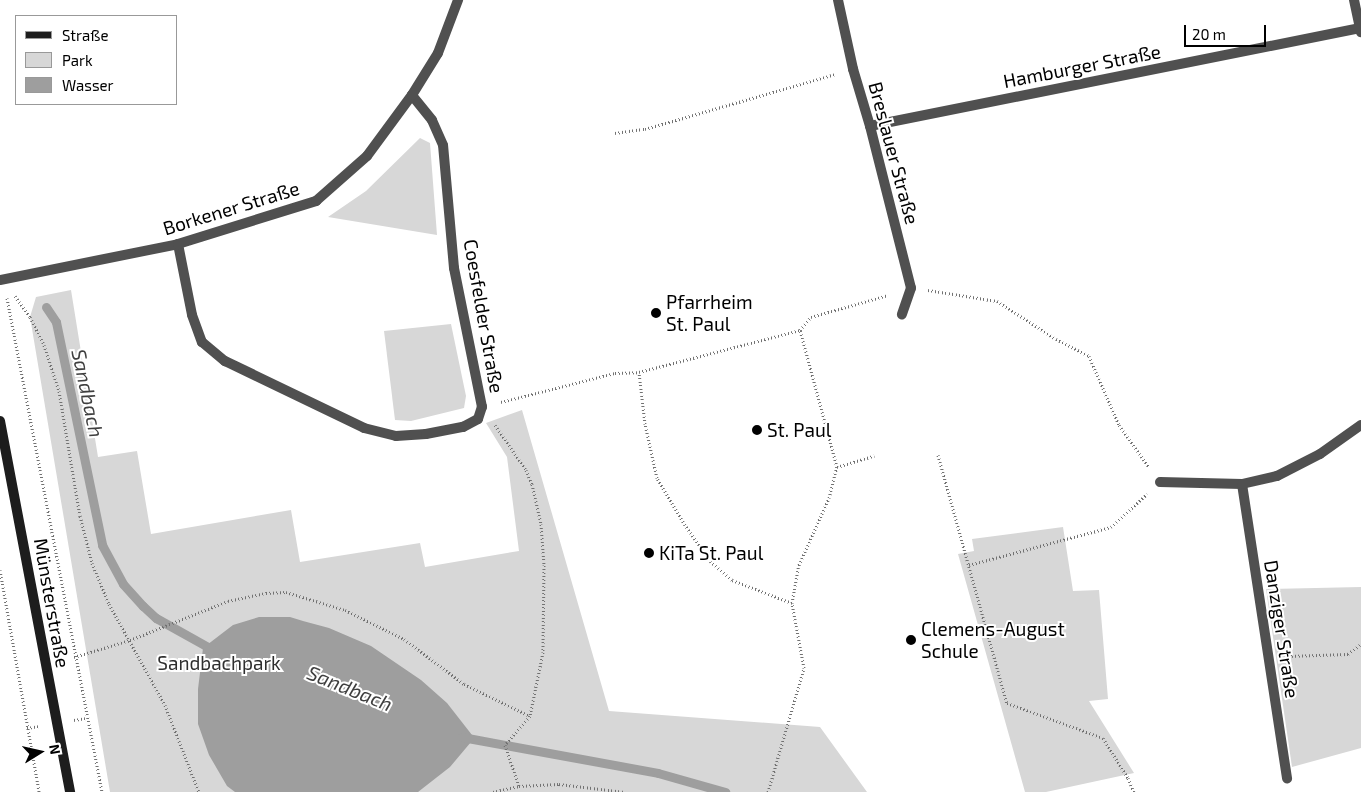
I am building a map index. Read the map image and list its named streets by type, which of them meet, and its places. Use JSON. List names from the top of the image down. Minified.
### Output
{"streets":{"main road":["Münsterstraße"],"street":["Hamburger Straße","Breslauer Straße","Borkener Straße","Coesfelder Straße","Danziger Straße"]},"crossings":[["Hamburger Straße","Breslauer Straße"],["Borkener Straße","Coesfelder Straße"]],"water":["Sandbach"],"parks":["Sandbachpark"],"places":["Pfarrheim St. Paul","St. Paul","KiTa St. Paul","Clemens-August Schule"],"legend":["Straße","Park","Wasser"],"scale_bar":"20 m","north":"right"}
